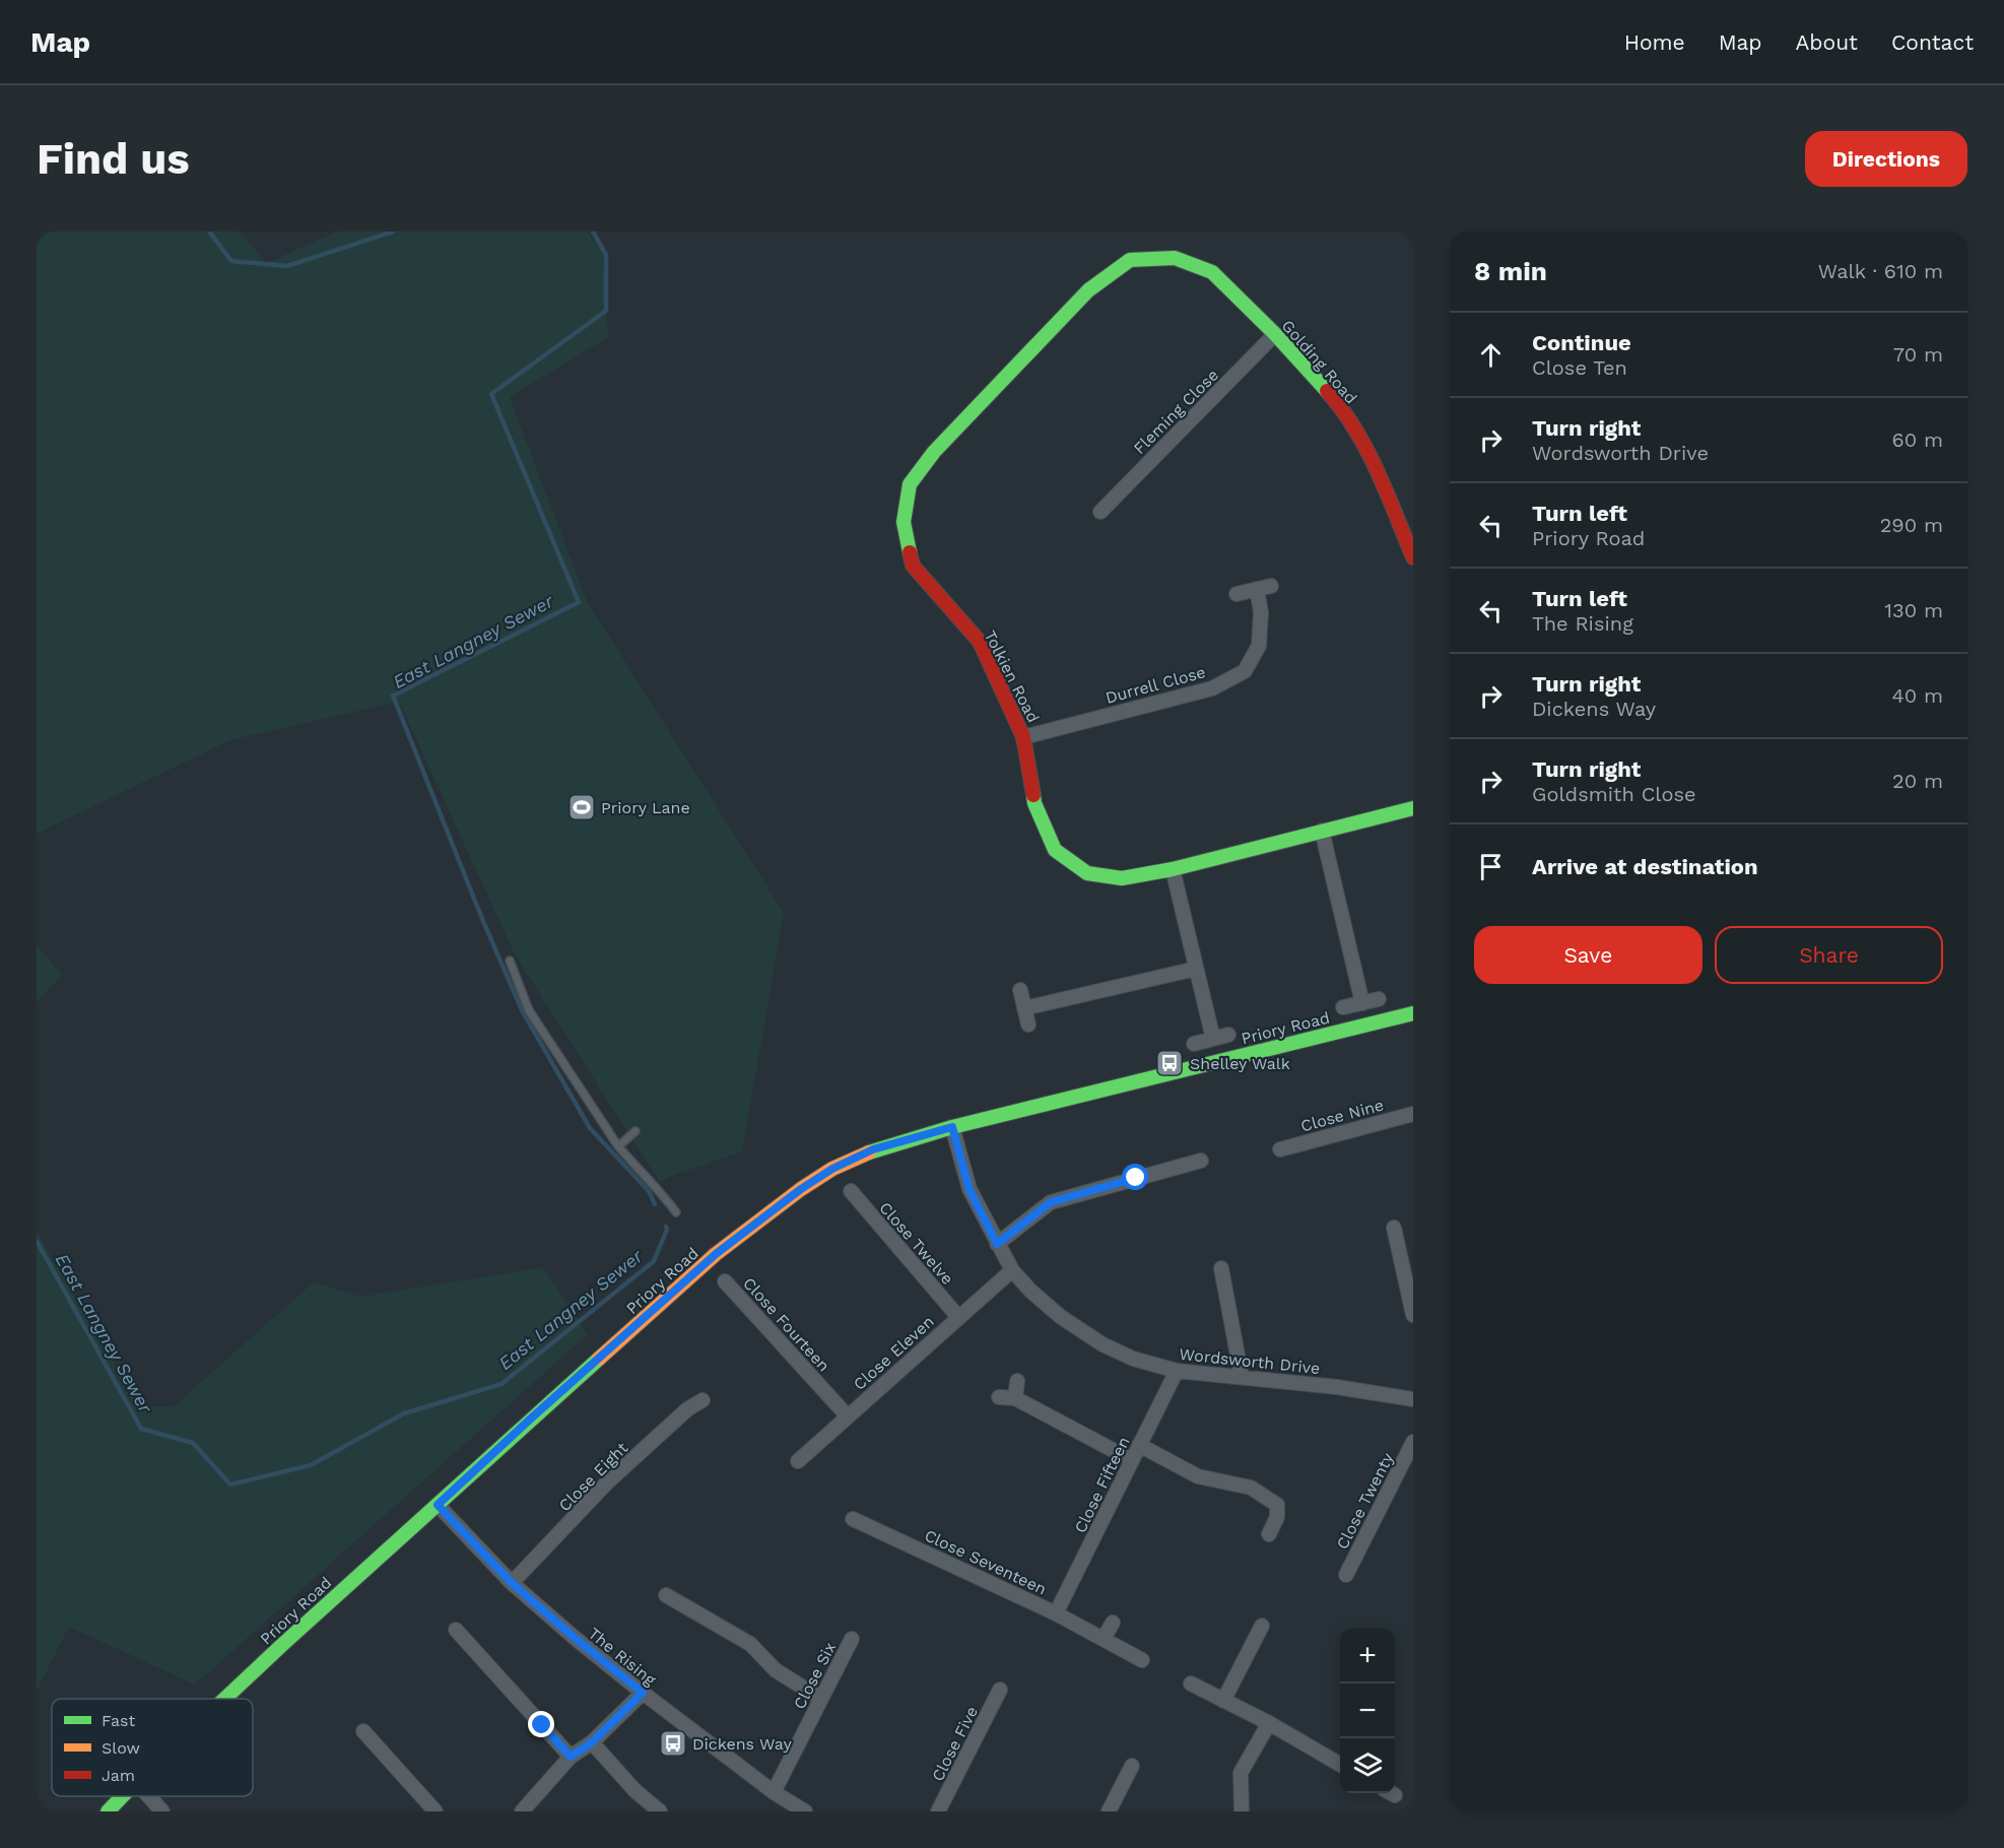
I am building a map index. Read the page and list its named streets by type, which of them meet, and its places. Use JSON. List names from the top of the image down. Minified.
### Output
{"streets":{"street":["Golding Road","Fleming Close","Tolkien Road","Durrell Close","Priory Road","Close Nine","Close Twelve","Close Fourteen","Close Eleven","Wordsworth Drive","Close Eight","Close Fifteen","Close Twenty","Close Seventeen","The Rising","Close Six","Close Five"]},"crossings":[["Golding Road","Fleming Close"],["Golding Road","Tolkien Road"],["Tolkien Road","Durrell Close"],["Priory Road","Wordsworth Drive"],["Priory Road","The Rising"],["Close Twelve","Close Eleven"],["Close Fourteen","Close Eleven"],["Close Eleven","Wordsworth Drive"],["Wordsworth Drive","Close Fifteen"],["Close Eight","The Rising"],["Close Fifteen","Close Seventeen"],["The Rising","Close Six"]],"water":["East Langney Sewer"],"places":{"sports":["Priory Lane"],"bus stop":["Shelley Walk","Dickens Way"]},"legend":["Fast","Slow","Jam"],"page":{"header":"Map","nav":["Home","Map","About","Contact"],"buttons":["Directions",["Save","Share"]],"title":"Find us","heading":["8 min","Walk · 610 m"],"list":[["Continue","Close Ten","70 m"],["Turn right","Wordsworth Drive","60 m"],["Turn left","Priory Road","290 m"],["Turn left","The Rising","130 m"],["Turn right","Dickens Way","40 m"],["Turn right","Goldsmith Close","20 m"],"Arrive at destination"],"map_buttons":["+","−"]}}
